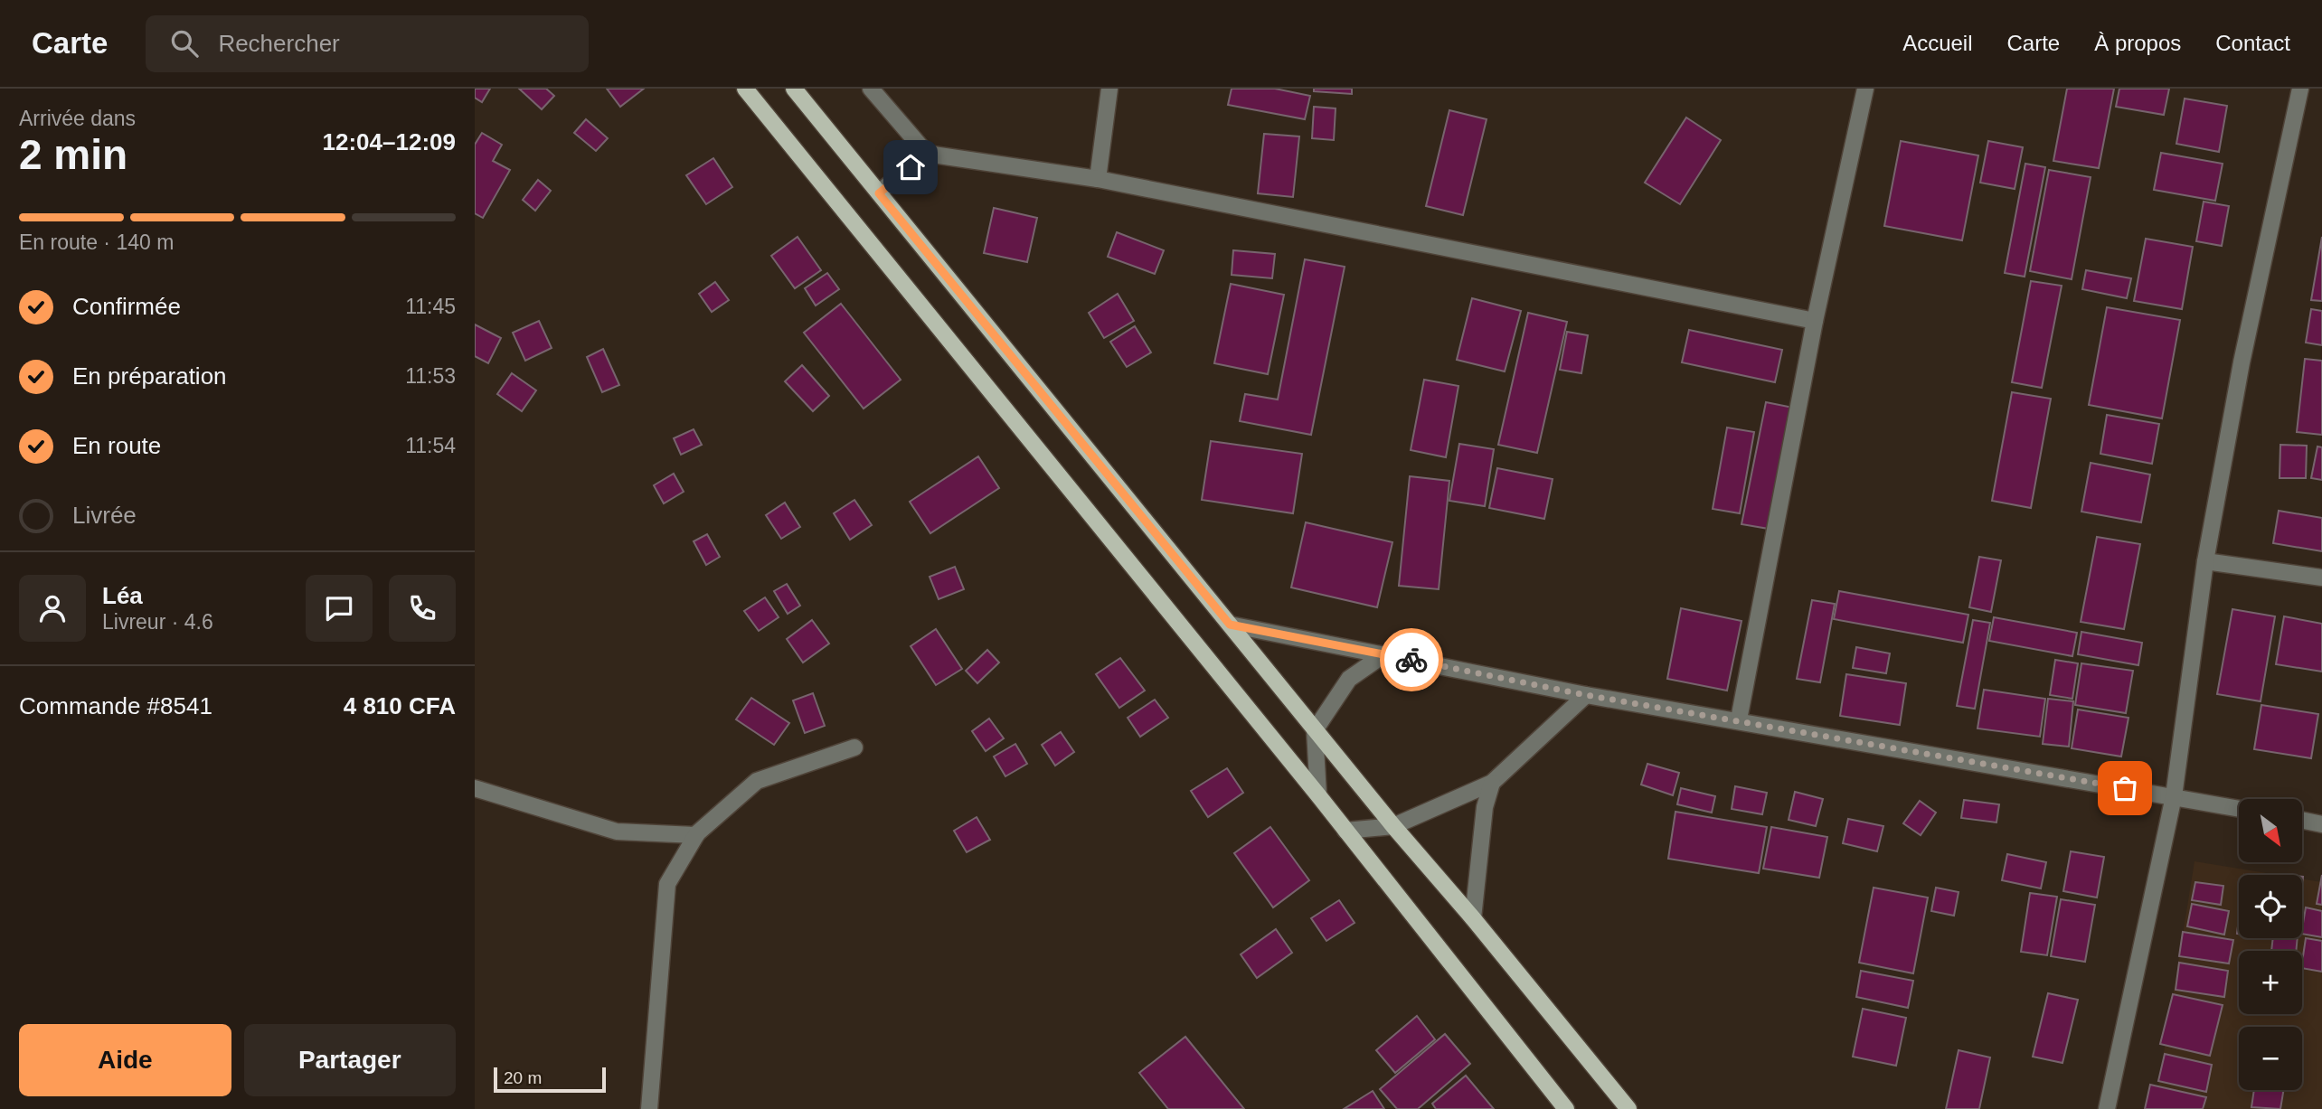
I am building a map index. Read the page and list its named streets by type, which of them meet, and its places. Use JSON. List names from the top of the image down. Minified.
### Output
{"scale_bar":"20 m","north":"bottom right","page":{"header":"Carte","search":"Rechercher","nav":["Accueil","Carte","À propos","Contact"],"heading":["2 min","Arrivée dans","12:04–12:09"],"panel":["Léa","Livreur · 4.6","Commande #8541","4 810 CFA"],"bar":"En route · 140 m","list":[["Confirmée","11:45"],["En préparation","11:53"],["En route","11:54"],"Livrée"],"map_buttons":["+","−"],"buttons":["Aide","Partager"],"scale":"20 m"}}
